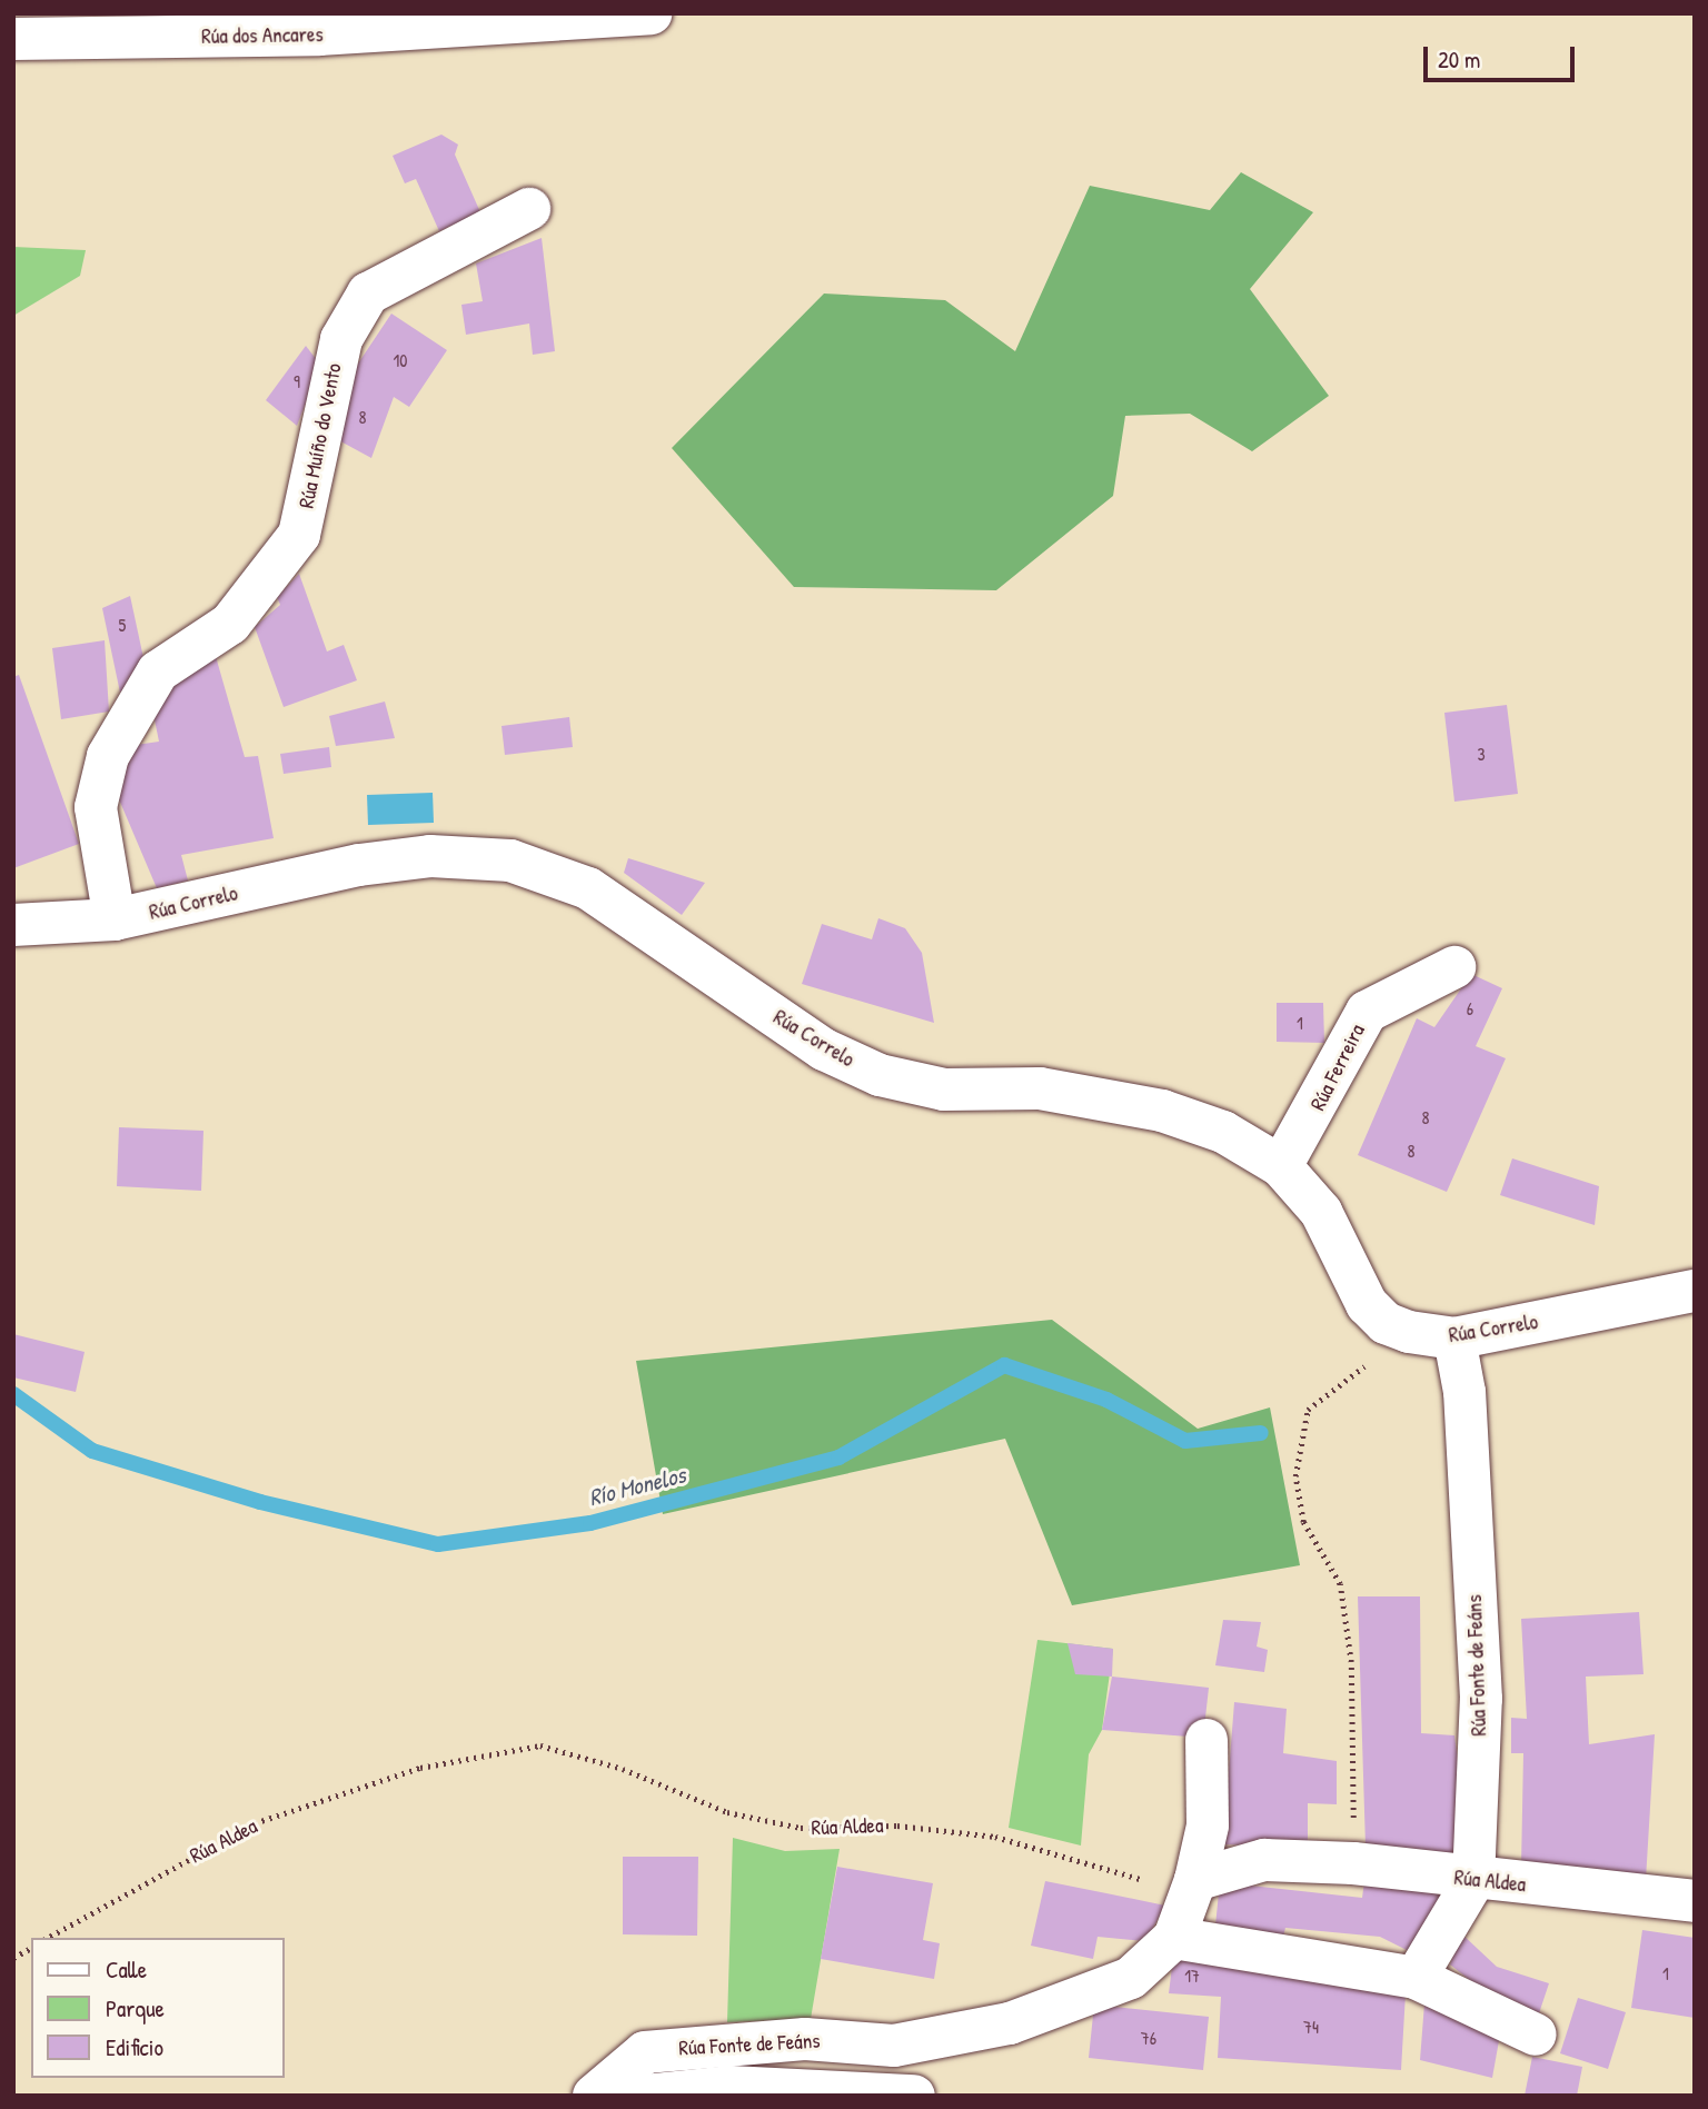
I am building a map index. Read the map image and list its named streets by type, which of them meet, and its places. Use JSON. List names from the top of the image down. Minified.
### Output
{"streets":{"street":["Rúa dos Ancares","Rúa Muíño do Vento","Rúa Correlo","Rúa Ferreira","Rúa Fonte de Feáns","Rúa Aldea"]},"crossings":[["Rúa Muíño do Vento","Rúa Correlo"],["Rúa Correlo","Rúa Ferreira"],["Rúa Correlo","Rúa Fonte de Feáns"],["Rúa Fonte de Feáns","Rúa Aldea"]],"water":["Río Monelos"],"house_numbers":["10","9","8","5","3","6","1","8","8","1","17","74","76"],"legend":["Calle","Parque","Edificio"],"scale_bar":"20 m"}
